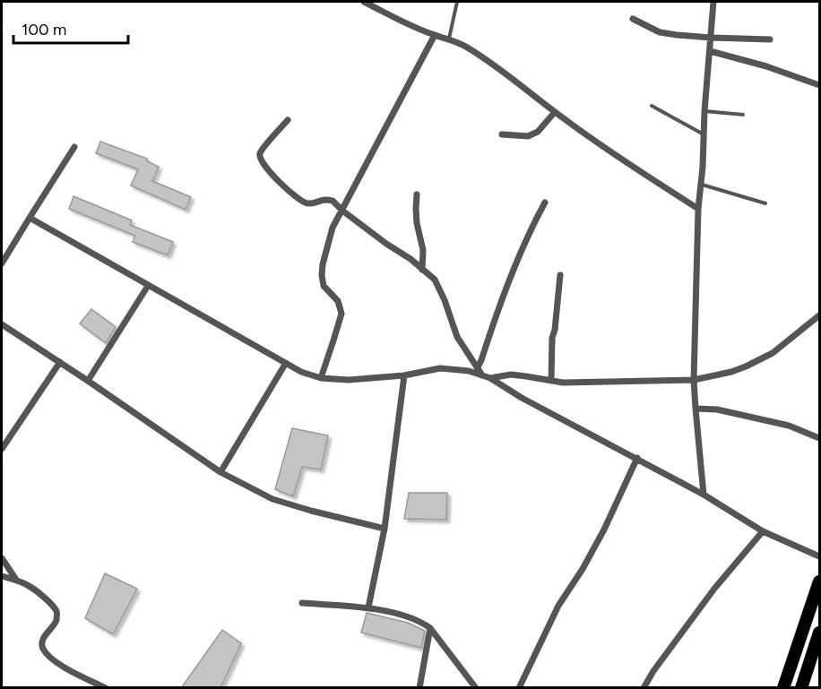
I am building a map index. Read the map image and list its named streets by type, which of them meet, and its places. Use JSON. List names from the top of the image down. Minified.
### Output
{"scale_bar":"100 m"}
